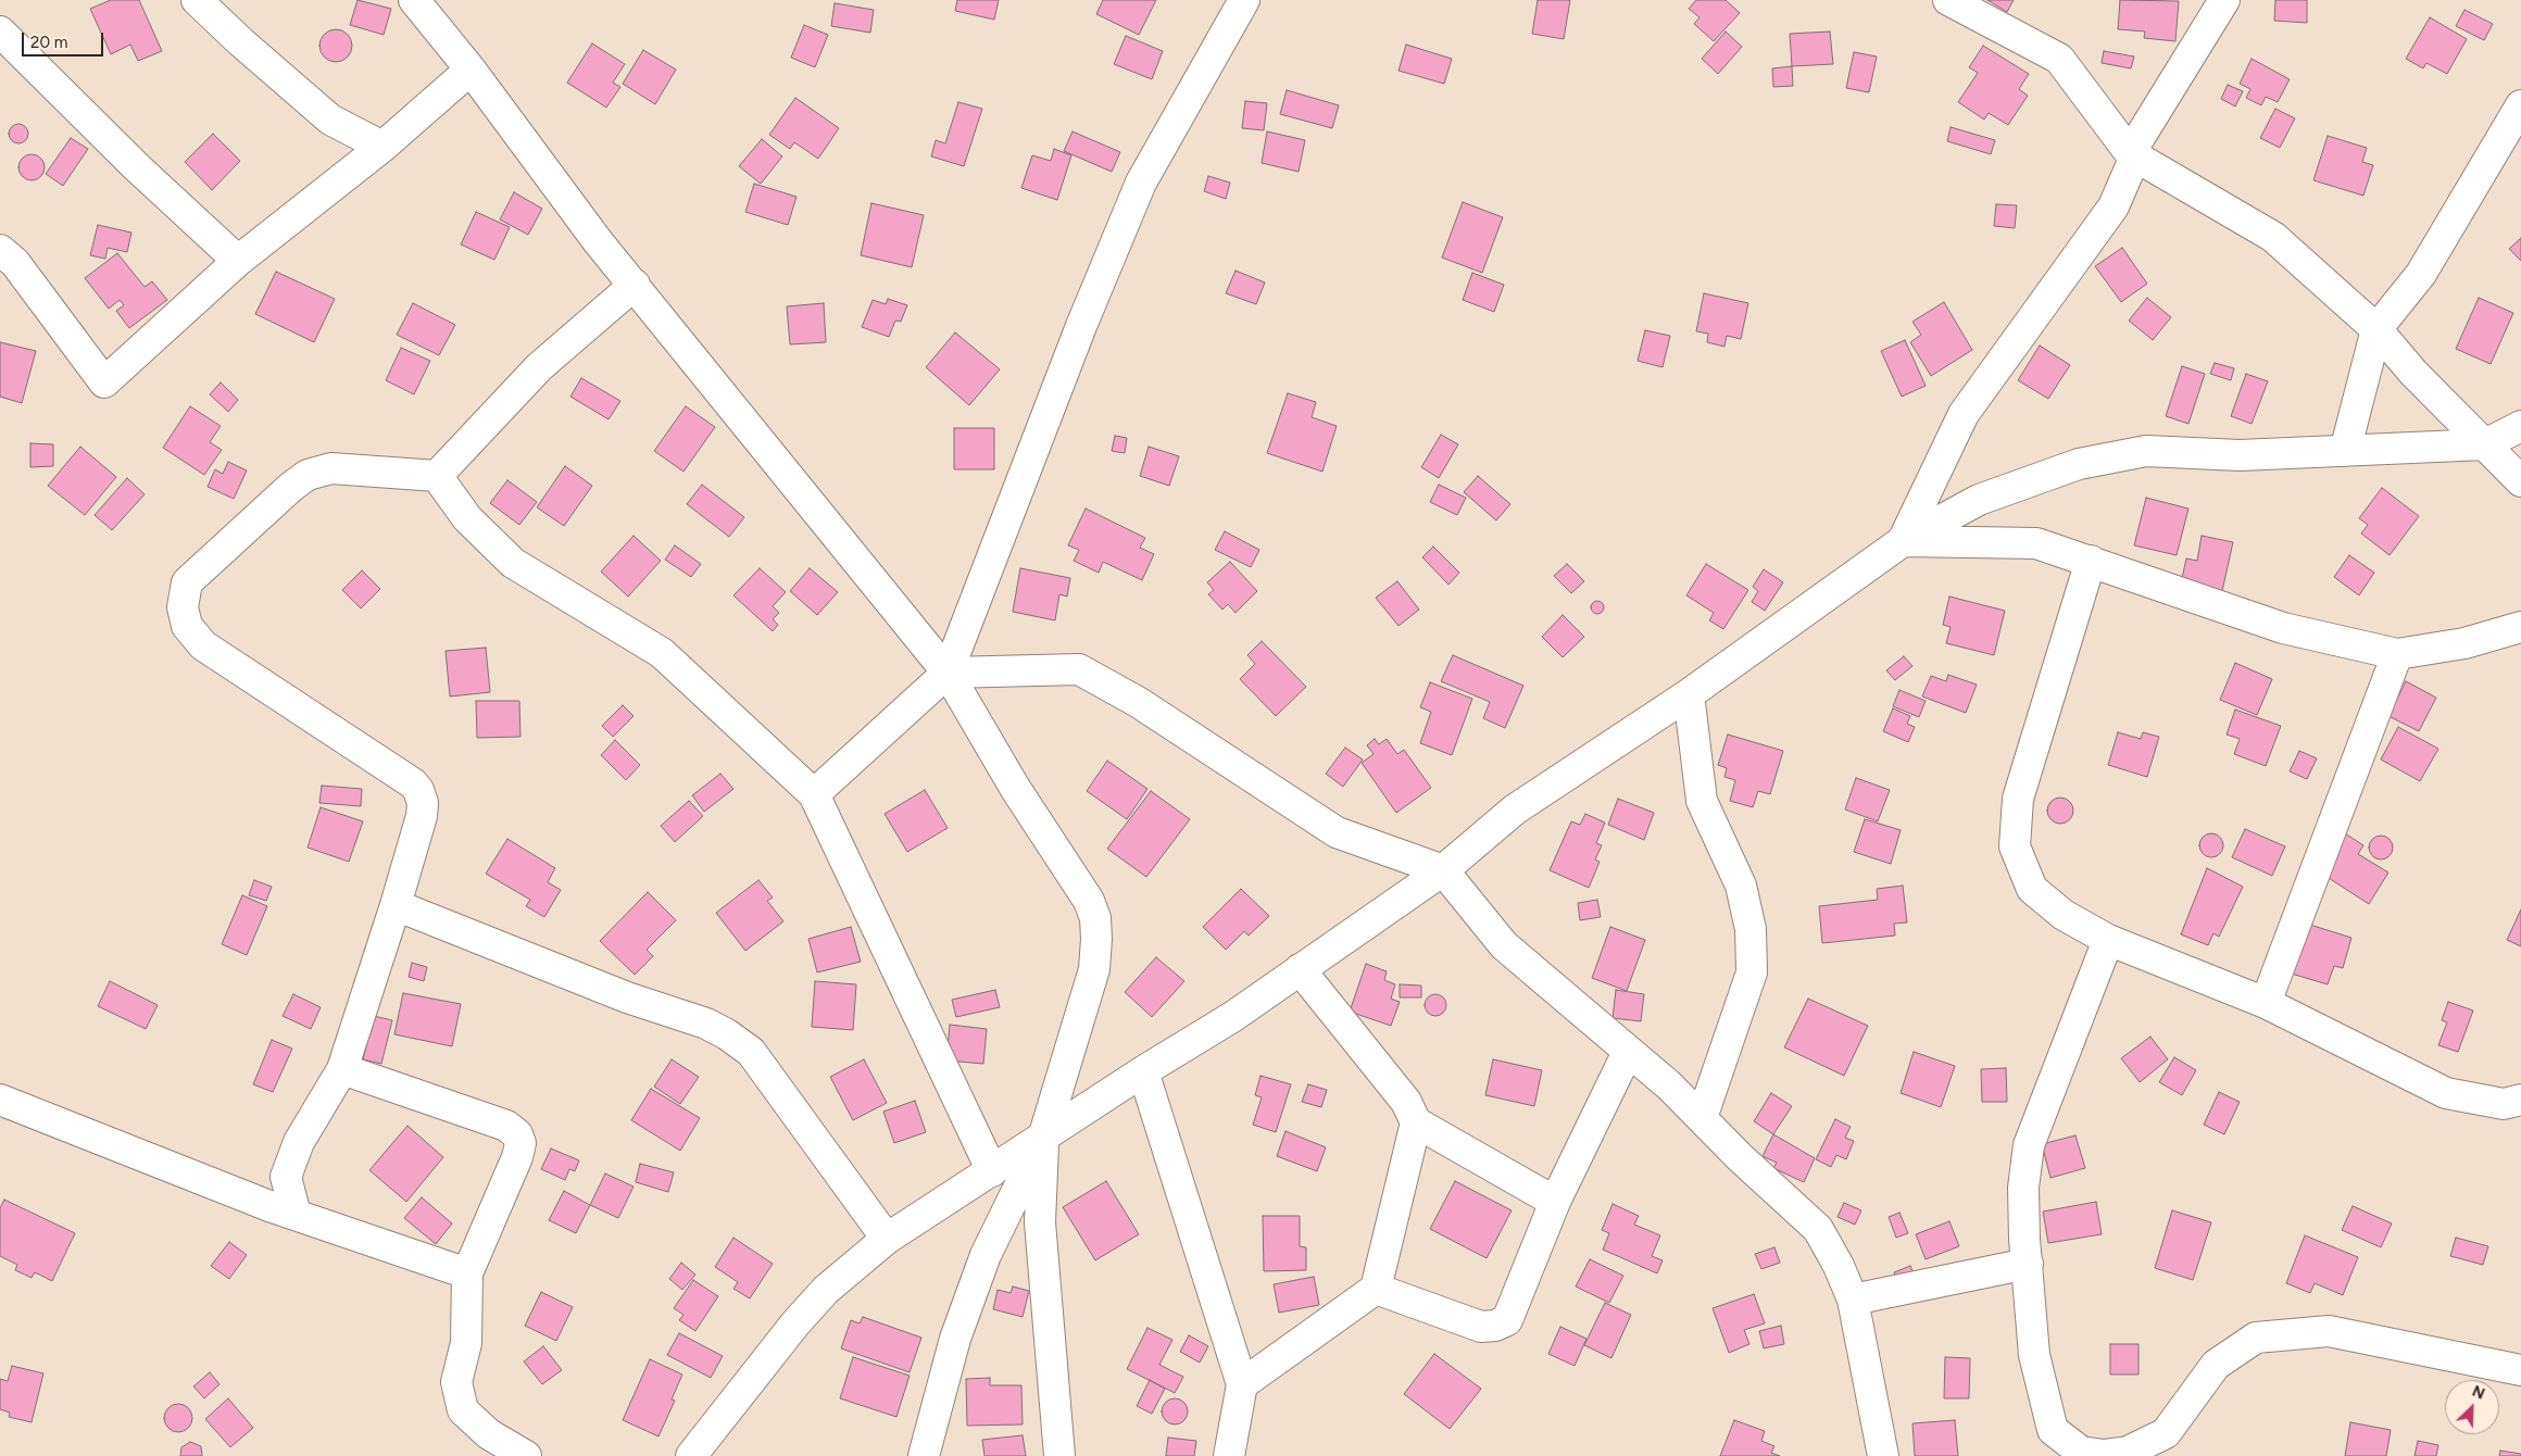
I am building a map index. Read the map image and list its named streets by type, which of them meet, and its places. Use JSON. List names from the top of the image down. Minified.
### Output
{"scale_bar":"20 m","north":"top right"}
